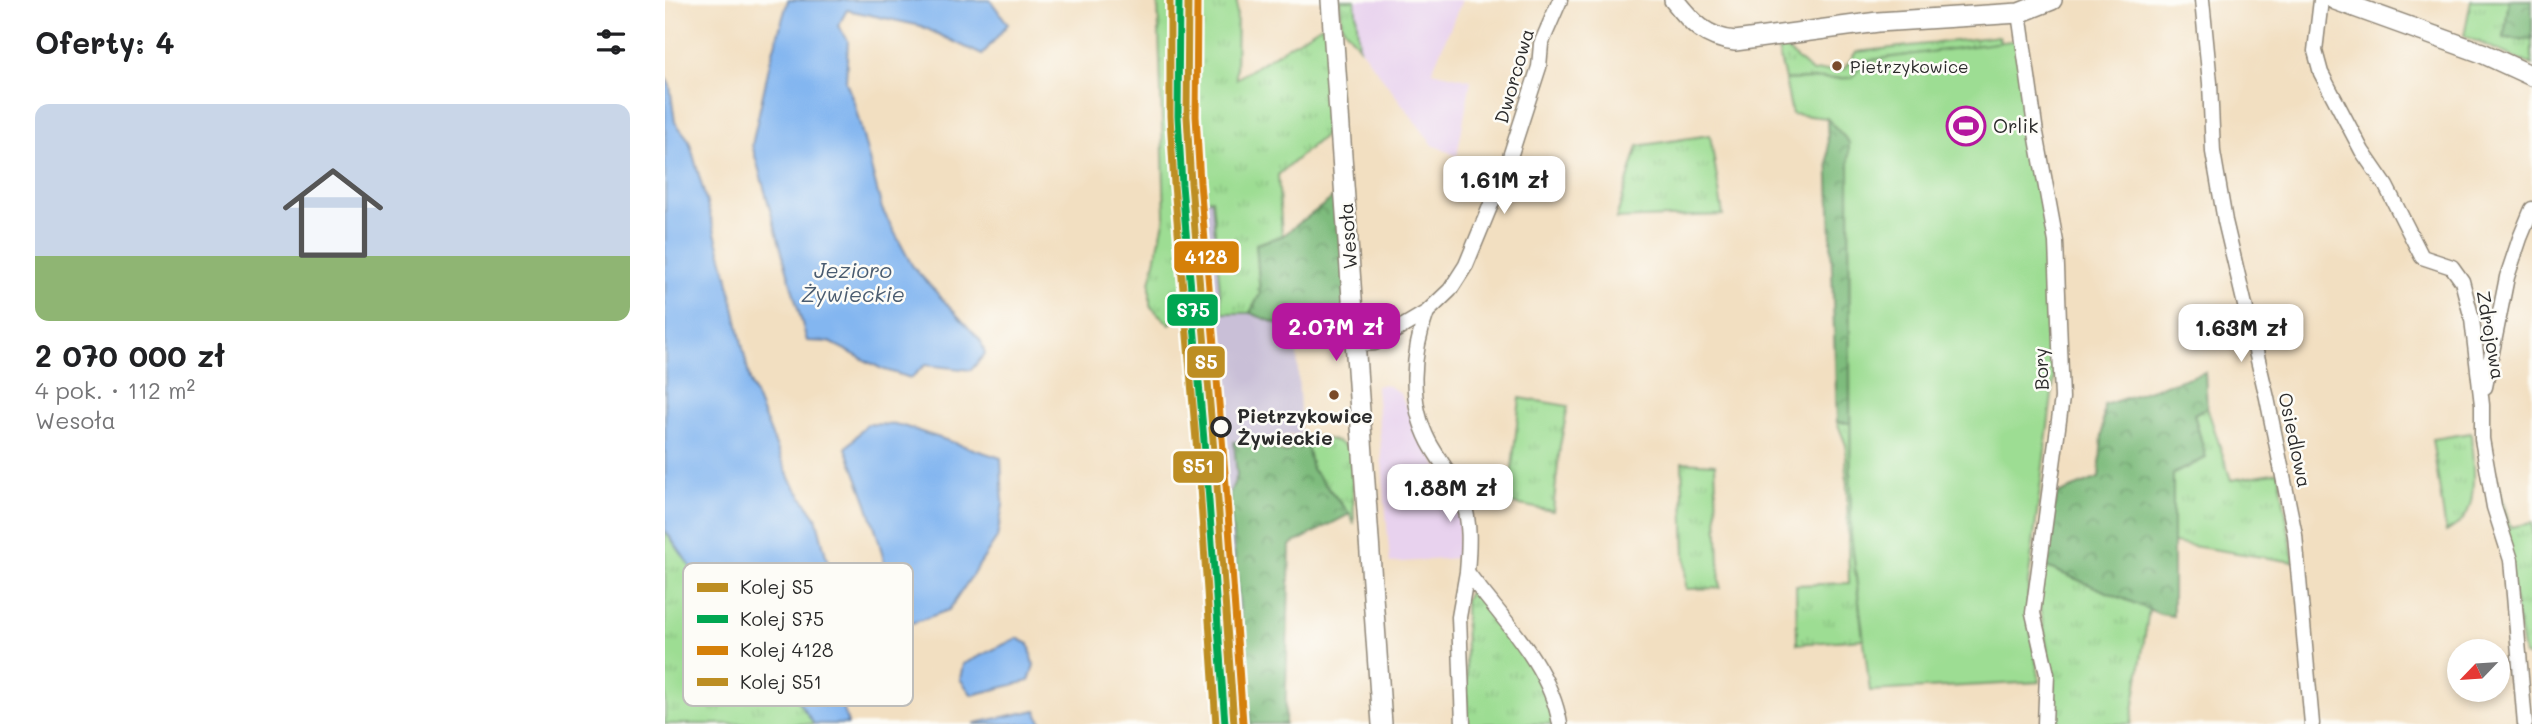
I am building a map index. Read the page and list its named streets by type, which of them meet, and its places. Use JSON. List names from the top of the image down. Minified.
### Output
{"streets":{"main road":["Wesoła"],"street":["Dworcowa","Zdrojowa","Bory","Osiedlowa"]},"crossings":[["Dworcowa","Wesoła"]],"water":["Jezioro Żywieckie"],"places":{"other":["Pietrzykowice","Pietrzykowice Żywieckie"],"sports":["Orlik"]},"lines":["rail line S5","rail line S75","rail line 4128","rail line S51"],"legend":["Kolej S5","Kolej S75","Kolej 4128","Kolej S51"],"north":"bottom left","page":{"heading":"Oferty: 4","list":[{"name":"2 070 000 zł","note":"4 pok. · 112 m² · Wesoła"}],"price":["1.61M zł","2.07M zł","1.63M zł","1.88M zł"]}}
